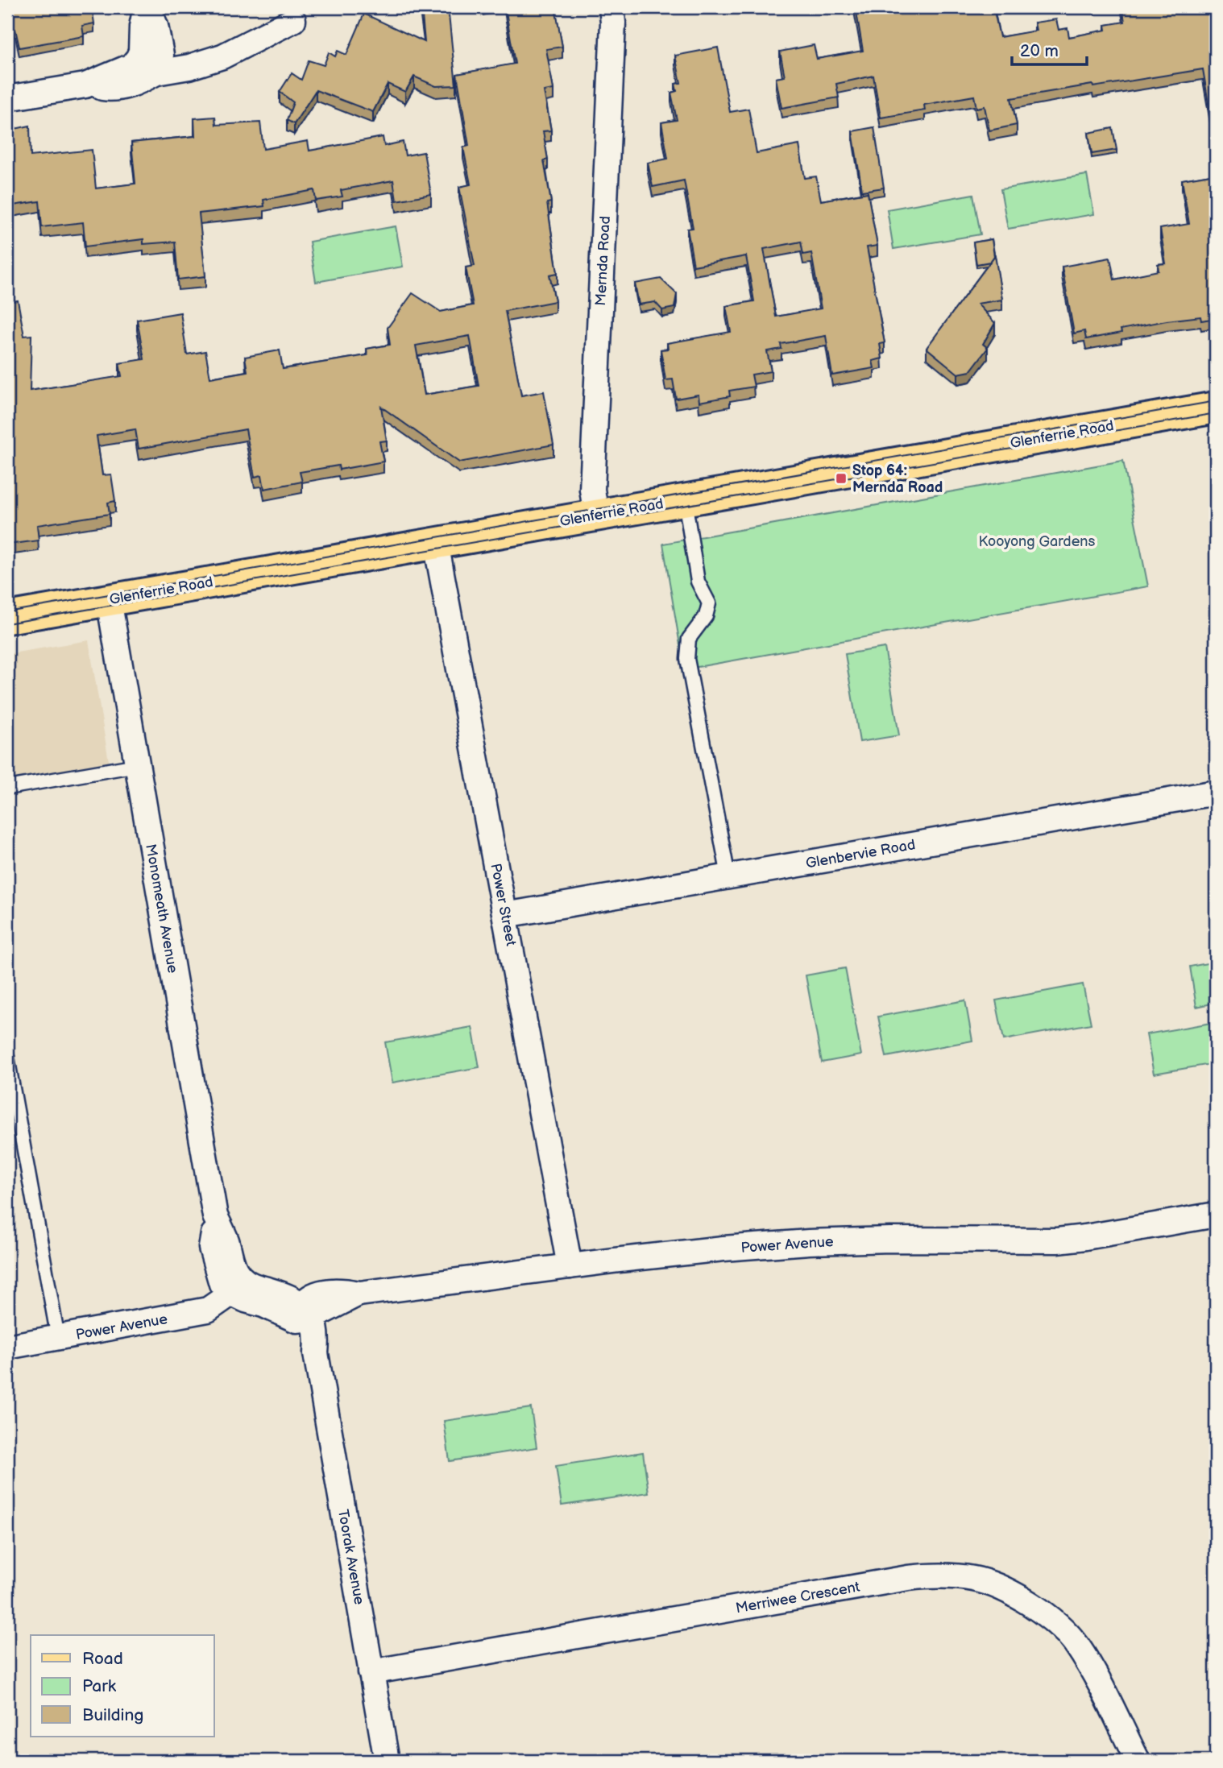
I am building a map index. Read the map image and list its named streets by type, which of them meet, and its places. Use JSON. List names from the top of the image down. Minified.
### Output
{"streets":{"main road":["Glenferrie Road"],"street":["Mernda Road","Glenbervie Road","Power Street","Monomeath Avenue","Power Avenue","Toorak Avenue","Merriwee Crescent"]},"crossings":[["Mernda Road","Glenferrie Road"],["Glenferrie Road","Power Street"],["Glenferrie Road","Monomeath Avenue"],["Glenbervie Road","Power Street"],["Power Street","Power Avenue"],["Monomeath Avenue","Power Avenue"],["Power Avenue","Toorak Avenue"],["Toorak Avenue","Merriwee Crescent"]],"parks":["Kooyong Gardens"],"places":{"transit":["Stop 64: Mernda Road"]},"legend":["Road","Park","Building"],"scale_bar":"20 m"}
